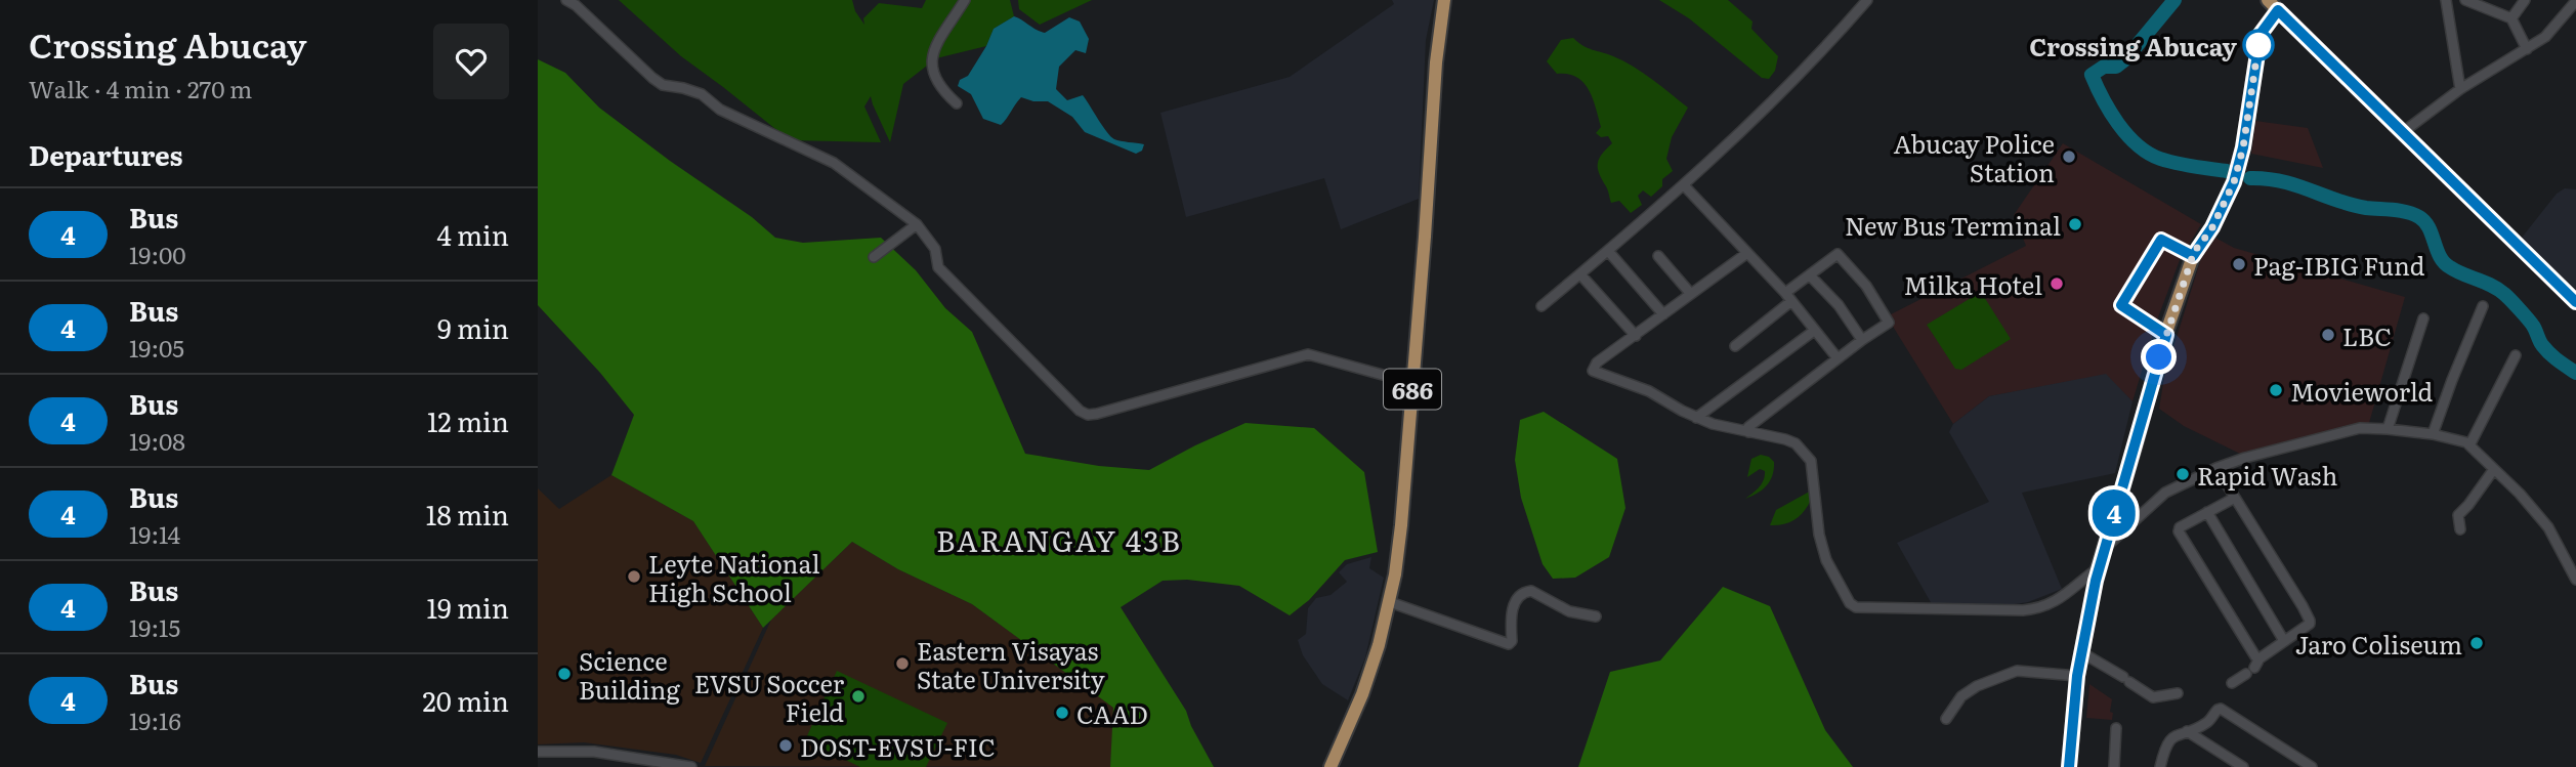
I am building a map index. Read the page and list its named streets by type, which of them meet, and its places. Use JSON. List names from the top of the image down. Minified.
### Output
{"streets":{"main road":["686"]},"districts":["BARANGAY 43B"],"places":["Crossing Abucay","Abucay Police Station","New Bus Terminal","Pag-IBIG Fund","Milka Hotel","LBC","Movieworld","Rapid Wash","Leyte National High School","Jaro Coliseum","Eastern Visayas State University","Science Building","EVSU Soccer Field","CAAD","DOST-EVSU-FIC"],"lines":["bus line 4"],"page":{"heading":[["Crossing Abucay","Walk · 4 min · 270 m"],"Departures"],"on_map":"4","list":[{"mark":"4","name":"Bus","note":"19:00","value":"4 min"},{"mark":"4","name":"Bus","note":"19:05","value":"9 min"},{"mark":"4","name":"Bus","note":"19:08","value":"12 min"},{"mark":"4","name":"Bus","note":"19:14","value":"18 min"},{"mark":"4","name":"Bus","note":"19:15","value":"19 min"},{"mark":"4","name":"Bus","note":"19:16","value":"20 min"}]}}
